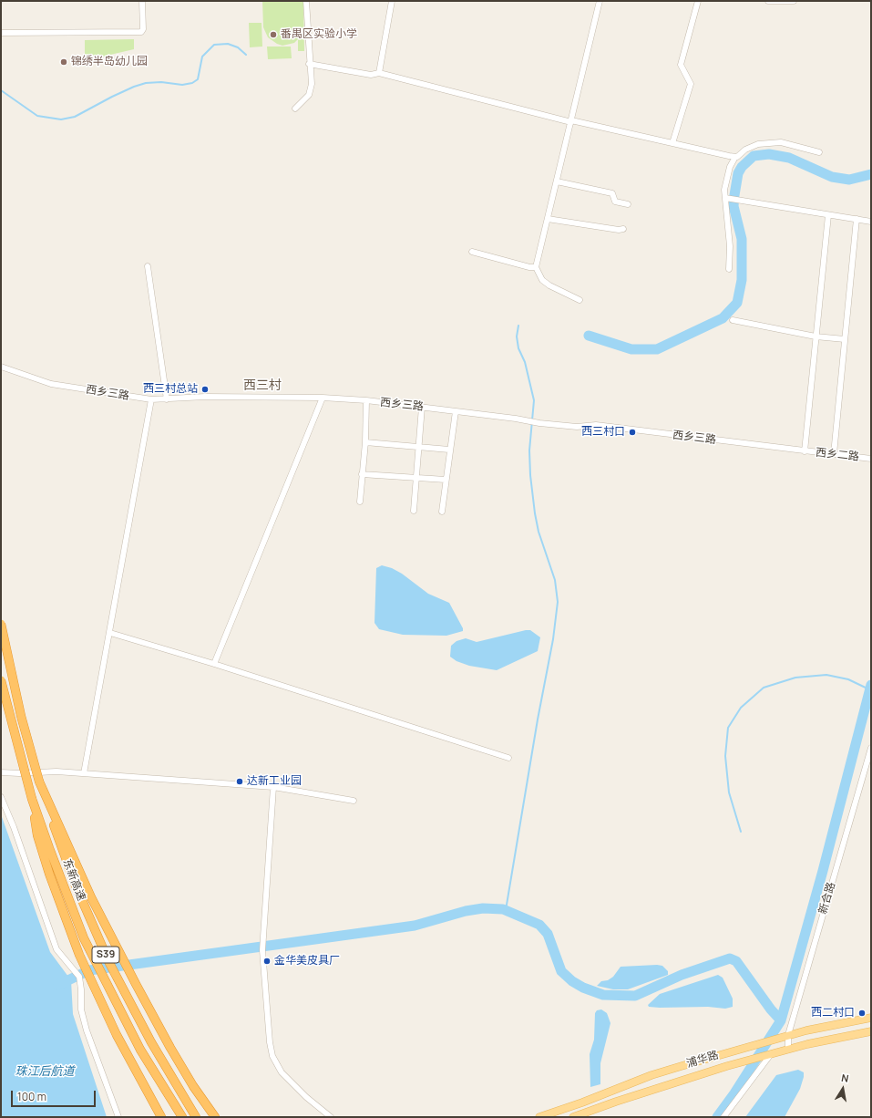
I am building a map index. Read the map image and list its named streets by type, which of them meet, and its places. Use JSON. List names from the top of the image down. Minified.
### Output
{"streets":{"highway":["东新高速","S39"],"main road":["浦华路"],"street":["西乡三路","西乡二路","新合路"]},"crossings":[["西乡三路","西乡二路"],["新合路","浦华路"]],"districts":["西三村"],"water":["珠江后航道"],"places":["番禺区实验小学","锦绣半岛幼儿园","西三村总站","西三村口","达新工业园","金华美皮具厂","西二村口"],"scale_bar":"100 m","north":"top"}
